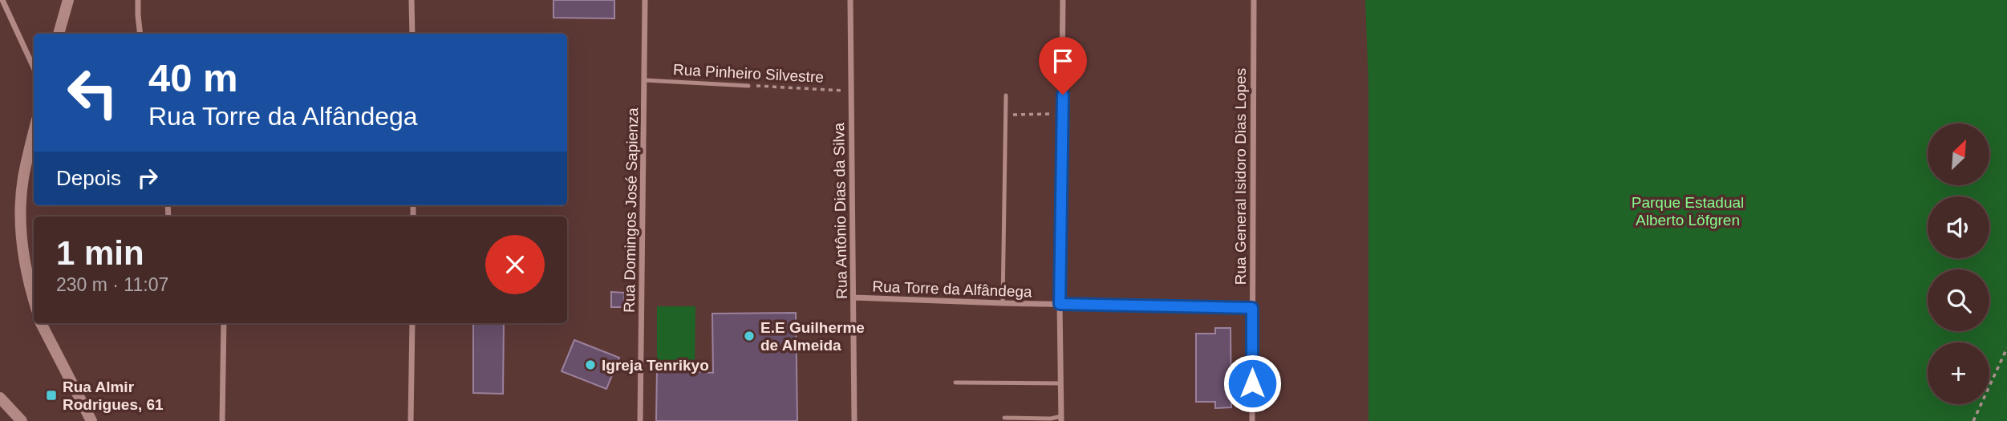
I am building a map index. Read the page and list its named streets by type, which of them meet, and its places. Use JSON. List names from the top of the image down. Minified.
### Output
{"streets":{"street":["Rua General Isidoro Dias Lopes","Rua Domingos José Sapienza","Rua Antônio Dias da Silva","Rua Torre da Alfândega"],"lane":["Rua Pinheiro Silvestre"]},"crossings":[["Rua Pinheiro Silvestre","Rua Domingos José Sapienza"],["Rua Pinheiro Silvestre","Rua Antônio Dias da Silva"],["Rua General Isidoro Dias Lopes","Rua Torre da Alfândega"],["Rua Antônio Dias da Silva","Rua Torre da Alfândega"]],"parks":["Parque Estadual Alberto Löfgren"],"places":{"other":["E.E Guilherme de Almeida","Igreja Tenrikyo"],"transit":["Rua Almir Rodrigues, 61"]},"north":"top right","page":{"turn":["40 m","Rua Torre da Alfândega"],"map_buttons":"+","then":"Depois","heading":["1 min","230 m · 11:07"]}}
